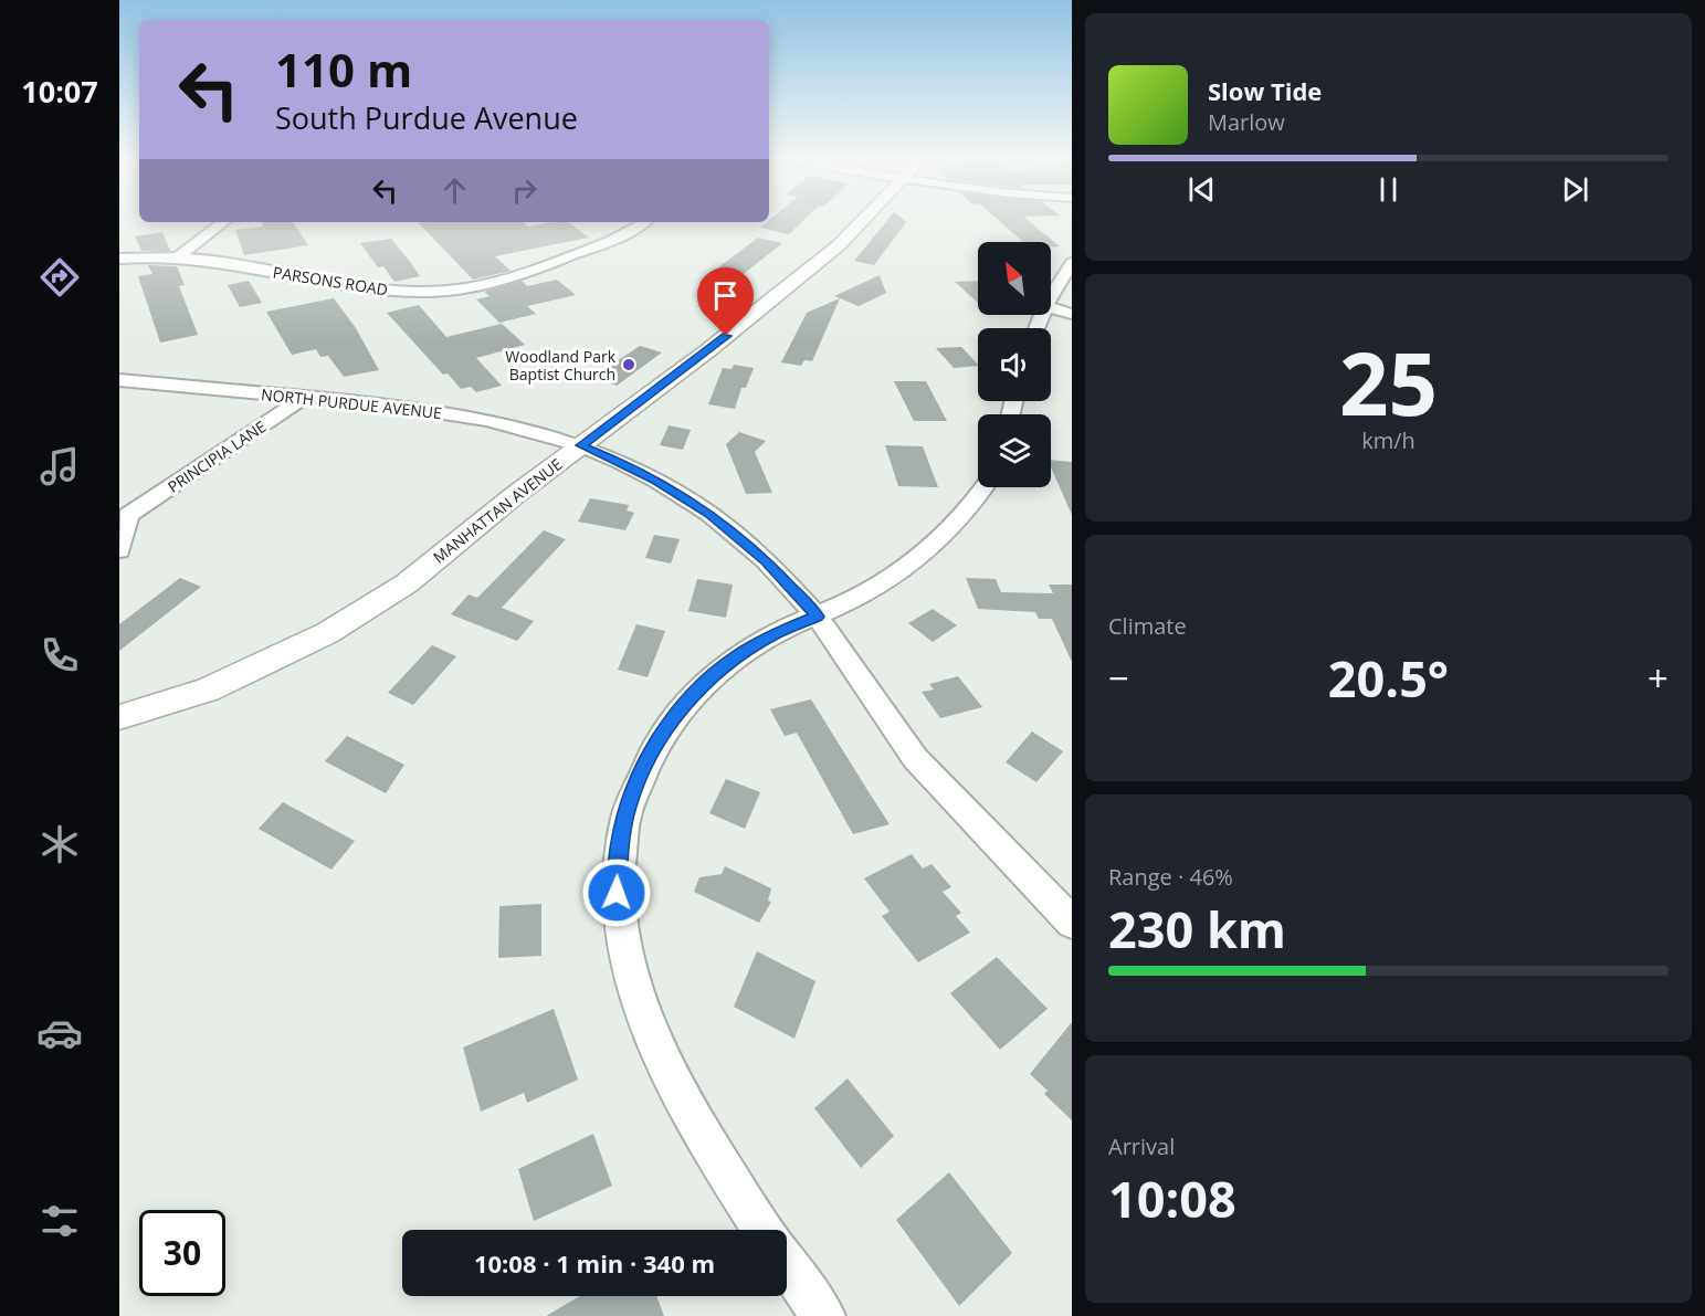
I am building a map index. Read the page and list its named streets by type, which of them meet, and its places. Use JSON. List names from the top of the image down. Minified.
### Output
{"streets":{"street":["PARSONS ROAD","NORTH PURDUE AVENUE","PRINCIPIA LANE","MANHATTAN AVENUE"]},"crossings":[["NORTH PURDUE AVENUE","PRINCIPIA LANE"],["NORTH PURDUE AVENUE","MANHATTAN AVENUE"]],"places":["Woodland Park Baptist Church"],"north":"top left","page":{"tabs":"10:07","turn":["110 m","South Purdue Avenue"],"song":["Slow Tide","Marlow"],"tile":[["25","km/h"],"Climate",["Range · 46%","230 km"],["Arrival","10:08"]],"heat":["−","20.5°","+"],"limit":"30","trip":"10:08 · 1 min · 340 m"}}
